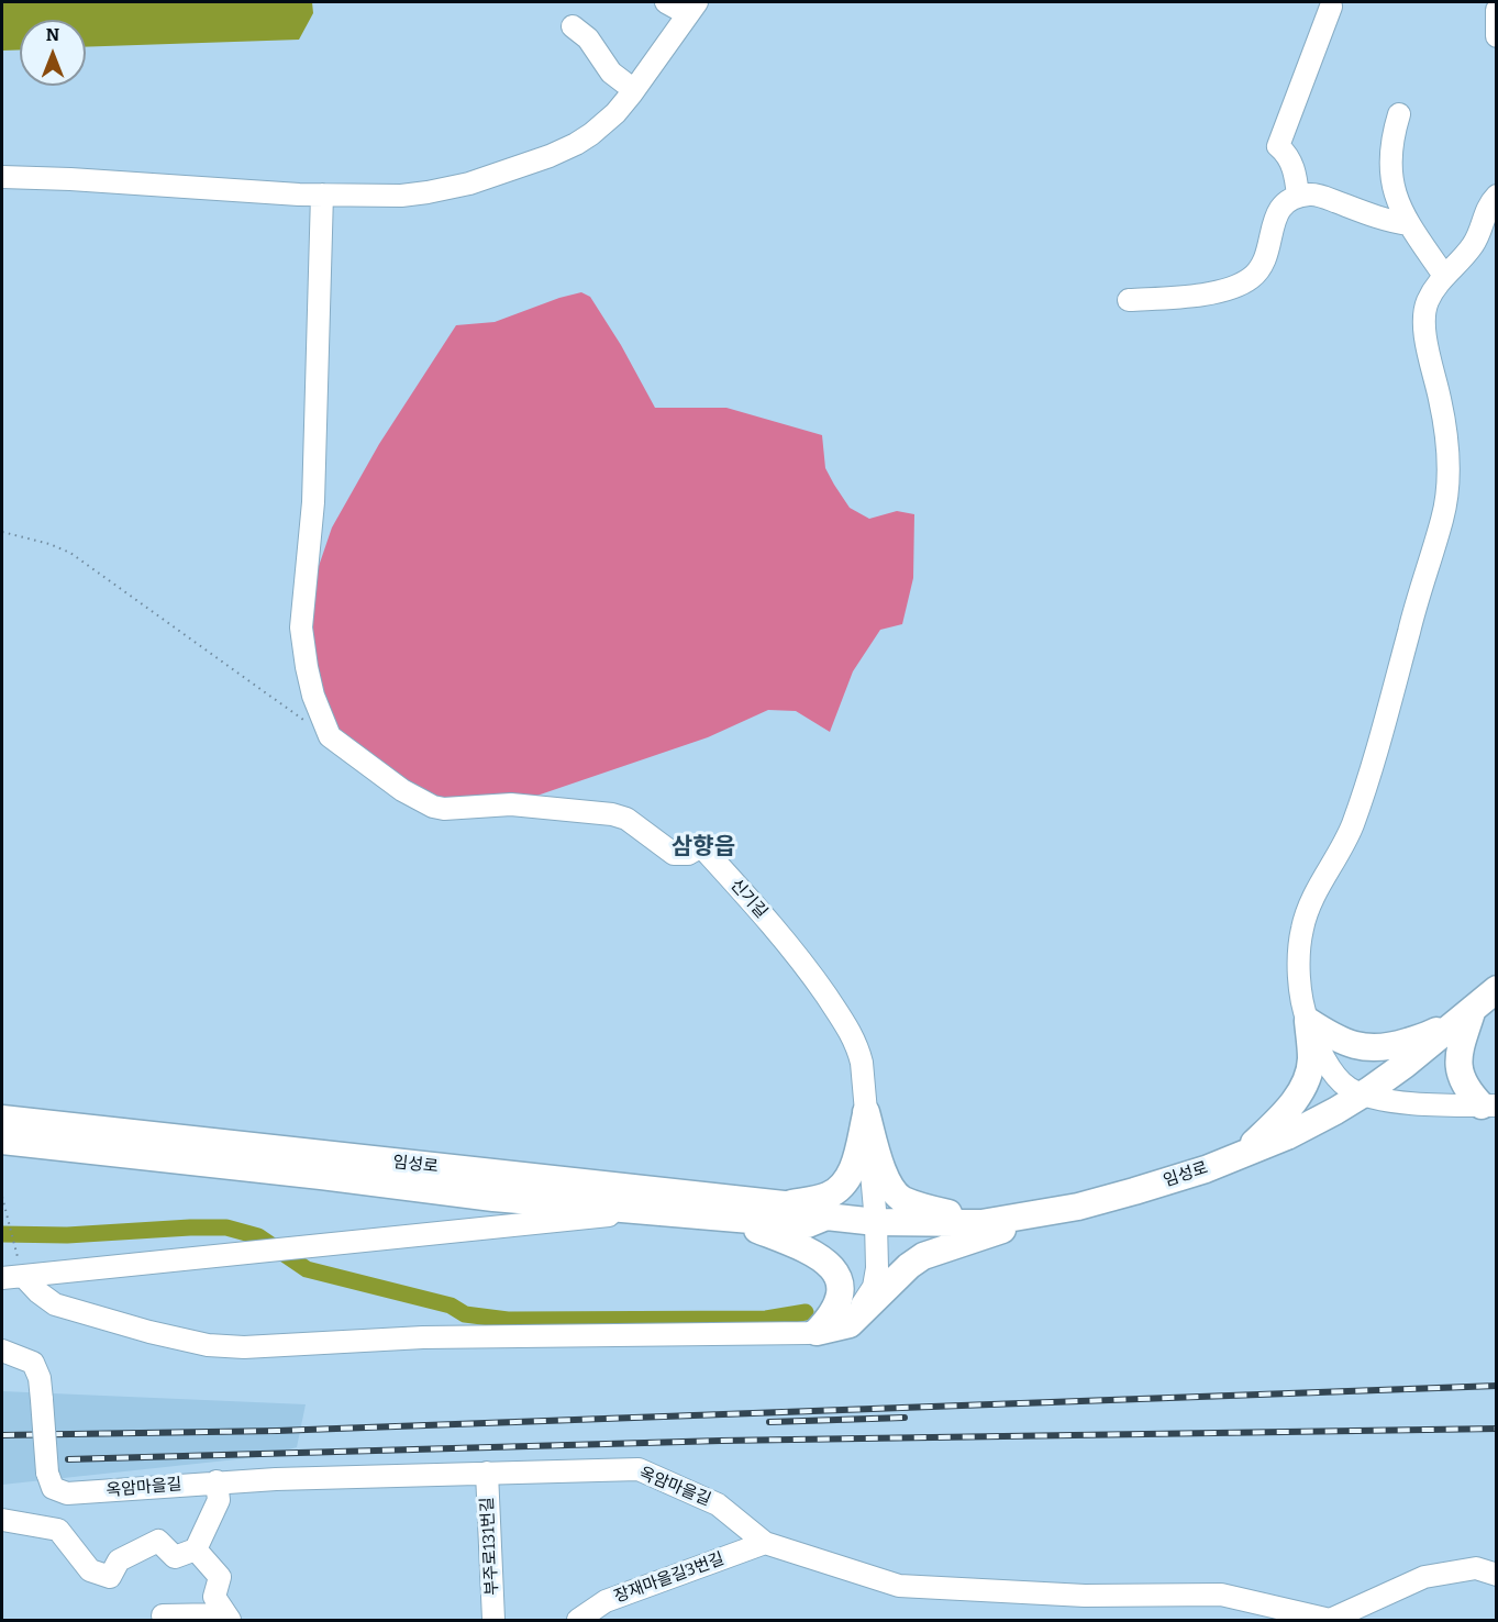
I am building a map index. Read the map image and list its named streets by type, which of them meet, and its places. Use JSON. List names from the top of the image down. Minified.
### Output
{"streets":{"main road":["임성로"],"street":["신기길","옥암마을길","부주로131번길","장재마을길3번길"]},"crossings":[["신기길","임성로"],["옥암마을길","부주로131번길"],["옥암마을길","장재마을길3번길"]],"districts":["삼향읍"],"north":"top"}
